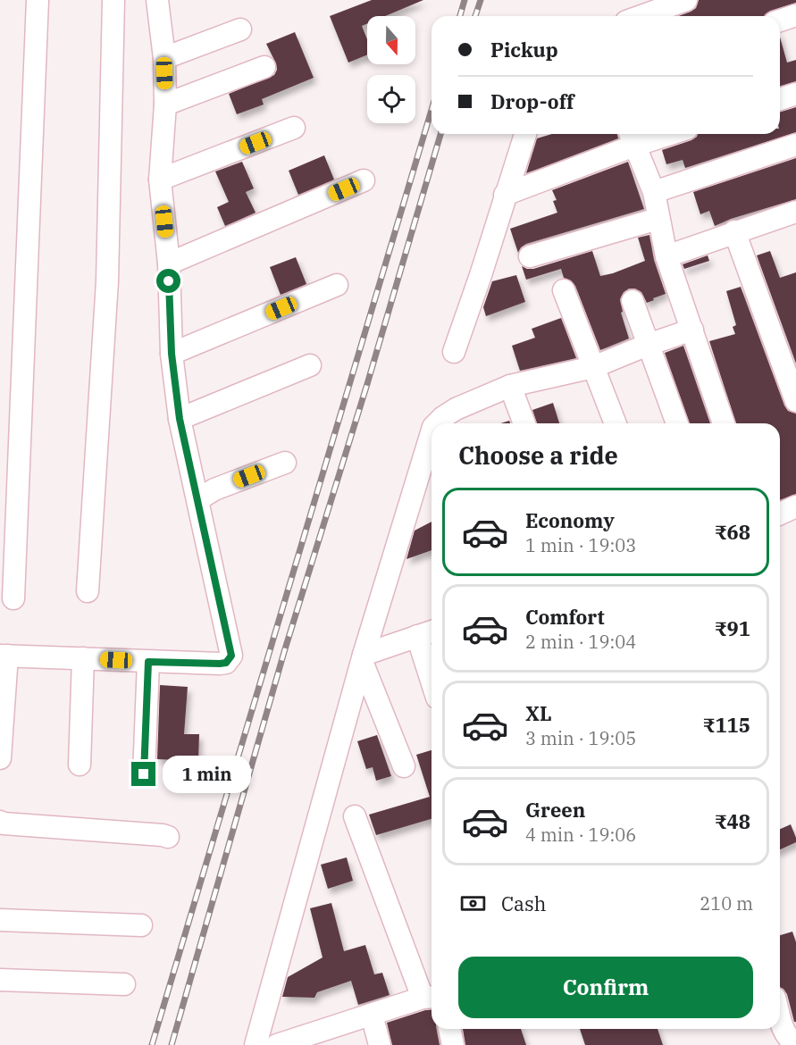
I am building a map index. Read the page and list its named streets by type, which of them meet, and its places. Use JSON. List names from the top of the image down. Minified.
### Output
{"north":"bottom","page":{"banner":["Pickup","Drop-off"],"heading":"Choose a ride","list":[{"name":"Economy","note":"1 min · 19:03","value":"₹68"},{"name":"Comfort","note":"2 min · 19:04","value":"₹91"},{"name":"XL","note":"3 min · 19:05","value":"₹115"},{"name":"Green","note":"4 min · 19:06","value":"₹48"}],"bubble":"1 min","pay":["Cash","210 m"],"buttons":"Confirm"}}
